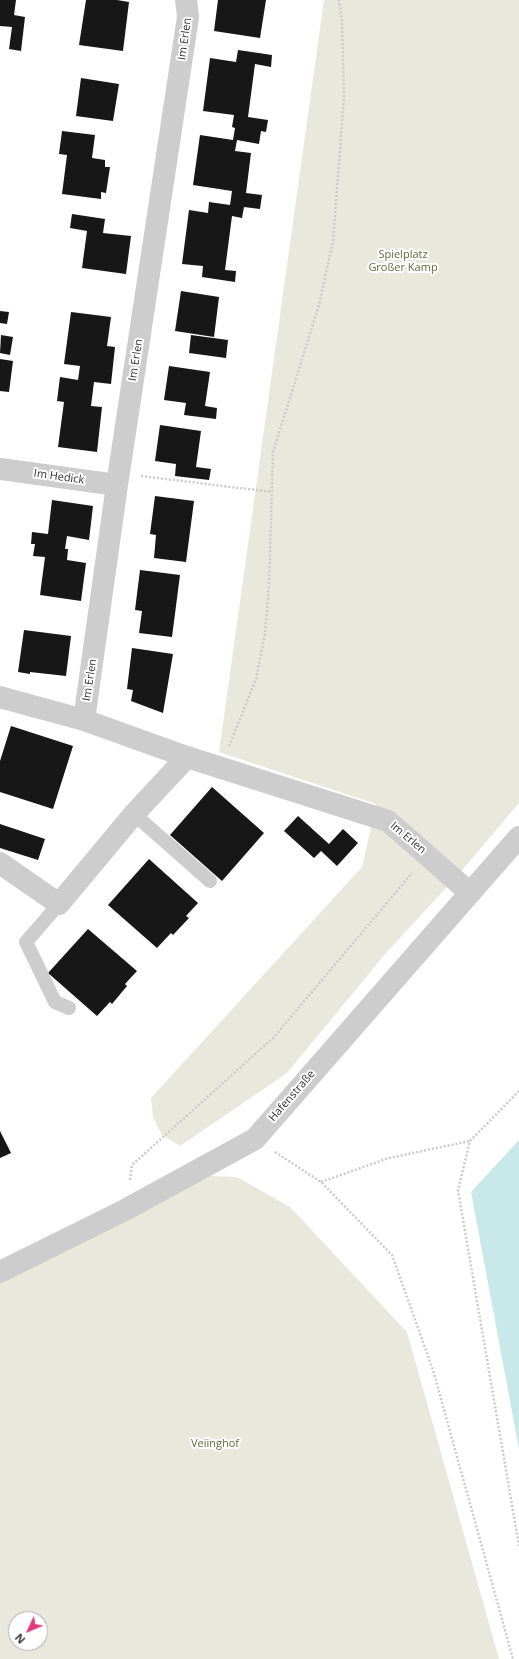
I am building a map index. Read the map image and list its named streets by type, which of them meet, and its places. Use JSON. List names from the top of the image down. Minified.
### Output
{"streets":{"street":["Im Erlen","Im Hedick","Hafenstraße"]},"crossings":[["Im Erlen","Im Hedick"],["Im Erlen","Hafenstraße"]],"parks":["Spielplatz Großer Kamp","Veiinghof"],"north":"bottom left"}
